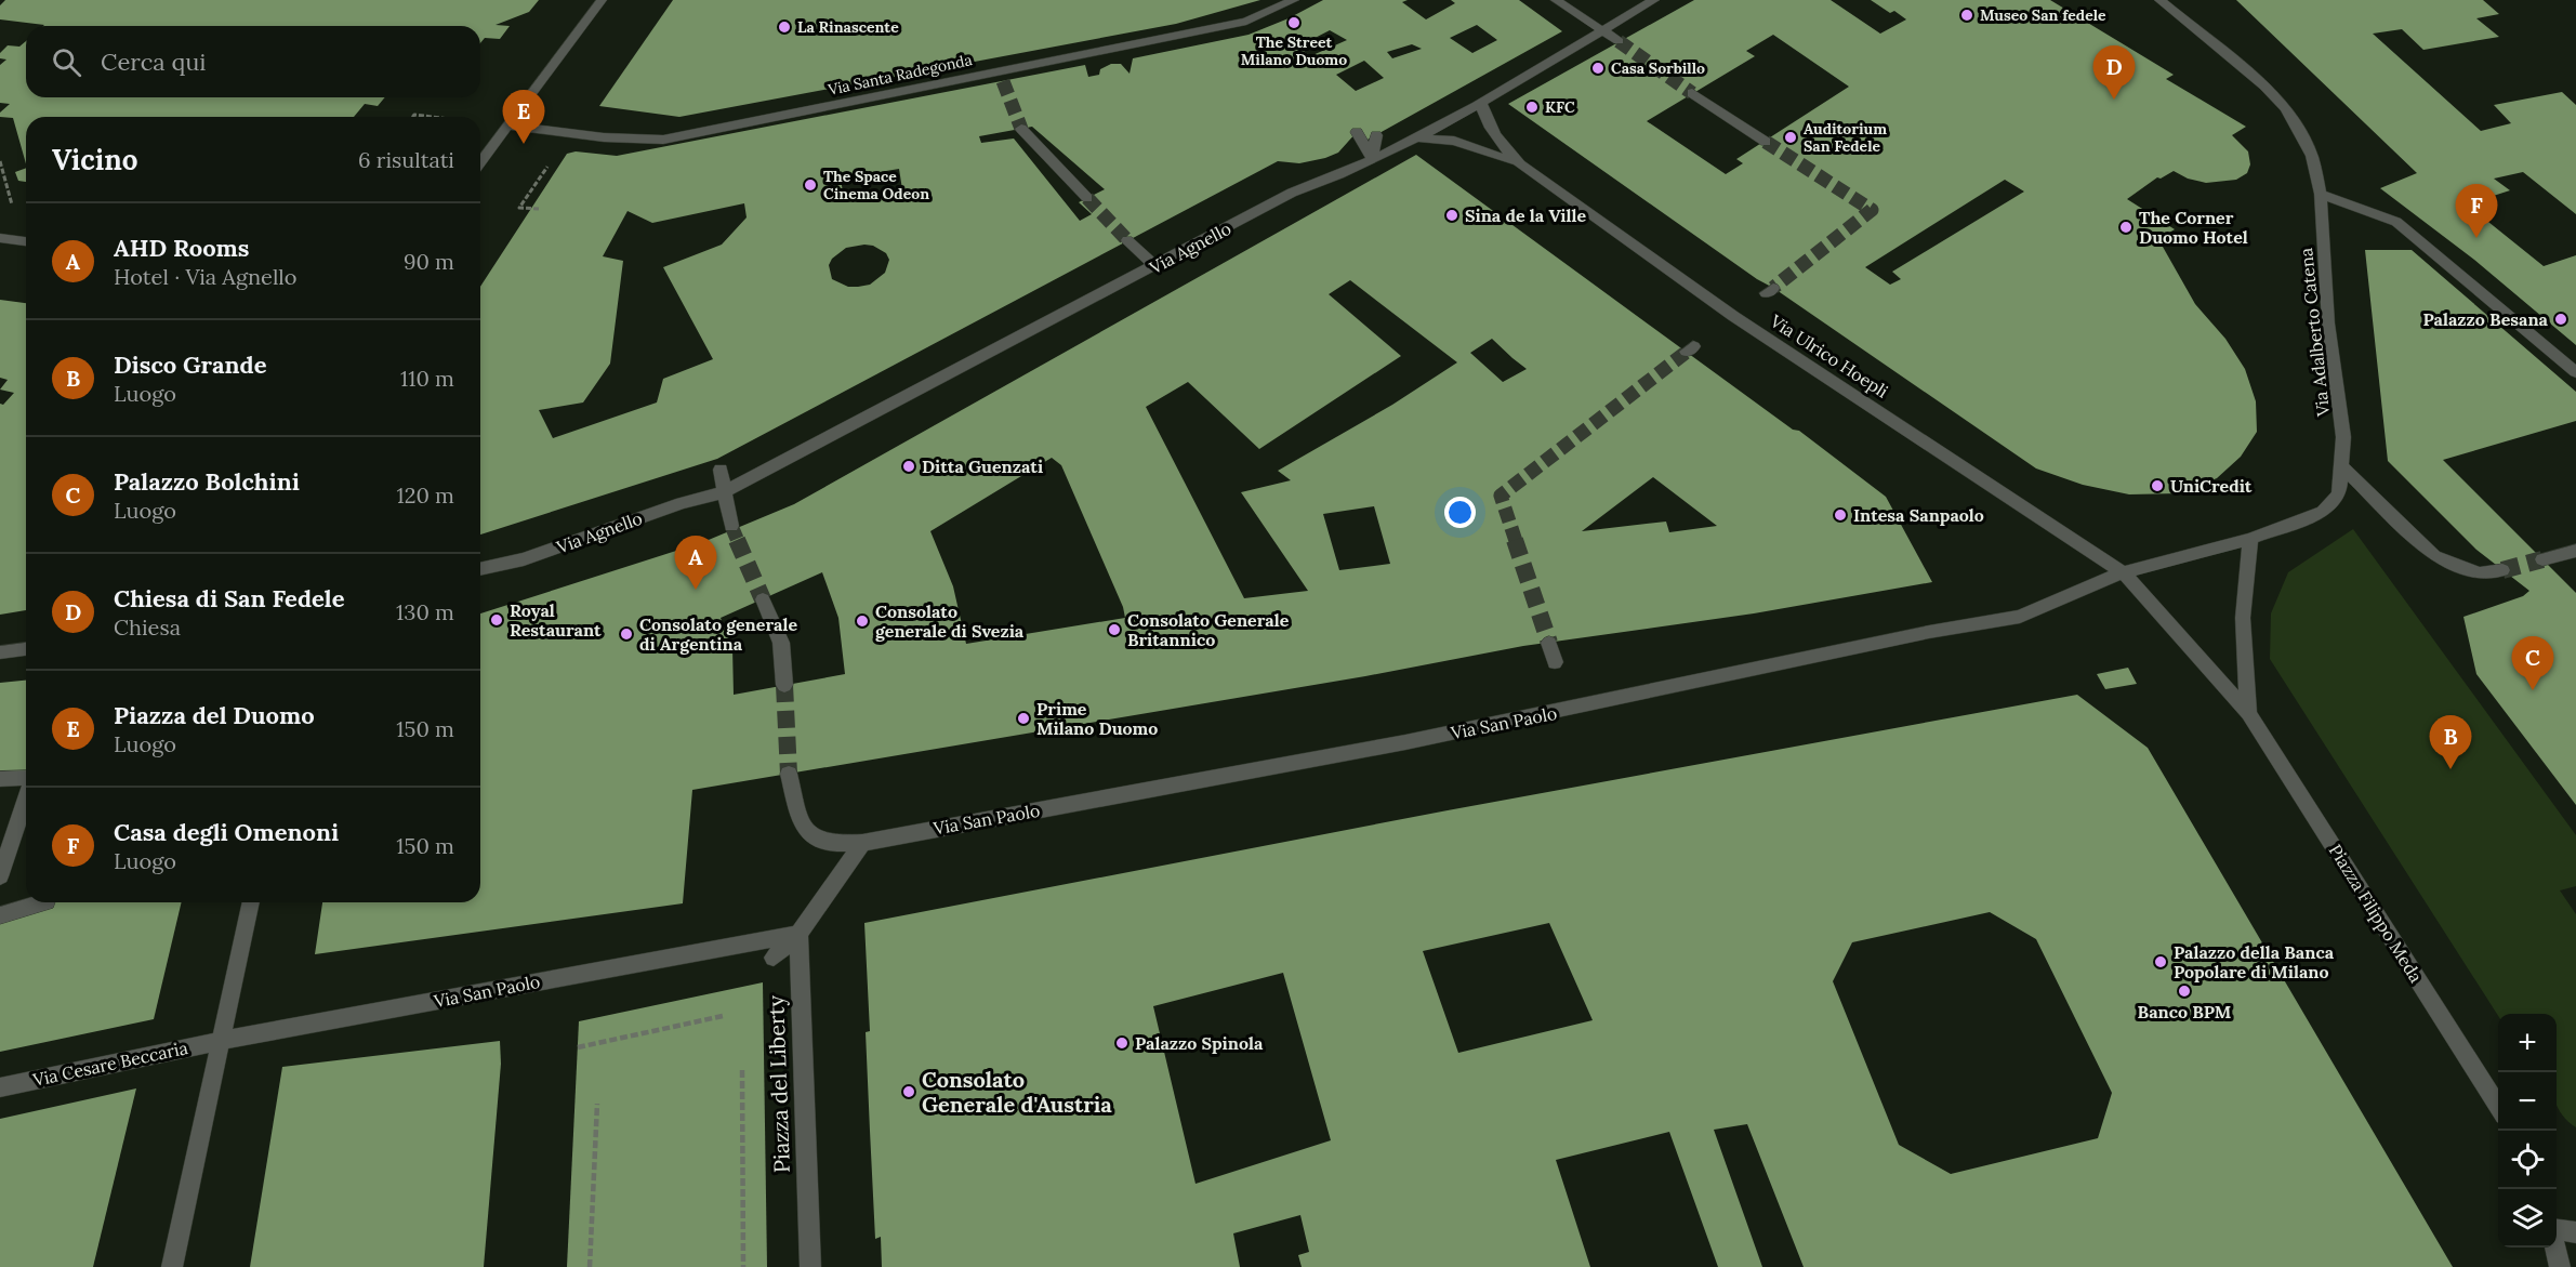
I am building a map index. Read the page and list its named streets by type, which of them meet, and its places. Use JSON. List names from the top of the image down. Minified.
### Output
{"streets":{"street":["Via Santa Radegonda","Via Agnello","Via Adalberto Catena","Via Ulrico Hoepli","Via San Paolo","Piazza Filippo Meda","Via Cesare Beccaria","Piazza del Liberty"]},"crossings":[["Via Agnello","Via Ulrico Hoepli"],["Via Ulrico Hoepli","Via San Paolo"],["Via Ulrico Hoepli","Piazza Filippo Meda"],["Via San Paolo","Piazza Filippo Meda"],["Via San Paolo","Via Cesare Beccaria"],["Via San Paolo","Piazza del Liberty"]],"places":["Museo San fedele","The Street Milano Duomo","La Rinascente","Casa Sorbillo","KFC","Auditorium San Fedele","The Space Cinema Odeon","Sina de la Ville","The Corner Duomo Hotel","Palazzo Besana","Ditta Guenzati","UniCredit","Intesa Sanpaolo","Royal Restaurant","Consolato generale di Svezia","Consolato Generale Britannico","Consolato generale di Argentina","Prime Milano Duomo","Palazzo della Banca Popolare di Milano","Banco BPM","Palazzo Spinola","Consolato Generale d'Austria"],"page":{"search":"Cerca qui","pins":["D","E","F","A","C","B"],"heading":["Vicino","6 risultati"],"list":[{"mark":"A","name":"AHD Rooms","note":"Hotel · Via Agnello","value":"90 m"},{"mark":"B","name":"Disco Grande","note":"Luogo","value":"110 m"},{"mark":"C","name":"Palazzo Bolchini","note":"Luogo","value":"120 m"},{"mark":"D","name":"Chiesa di San Fedele","note":"Chiesa","value":"130 m"},{"mark":"E","name":"Piazza del Duomo","note":"Luogo","value":"150 m"},{"mark":"F","name":"Casa degli Omenoni","note":"Luogo","value":"150 m"}],"map_buttons":["+","−"]}}
